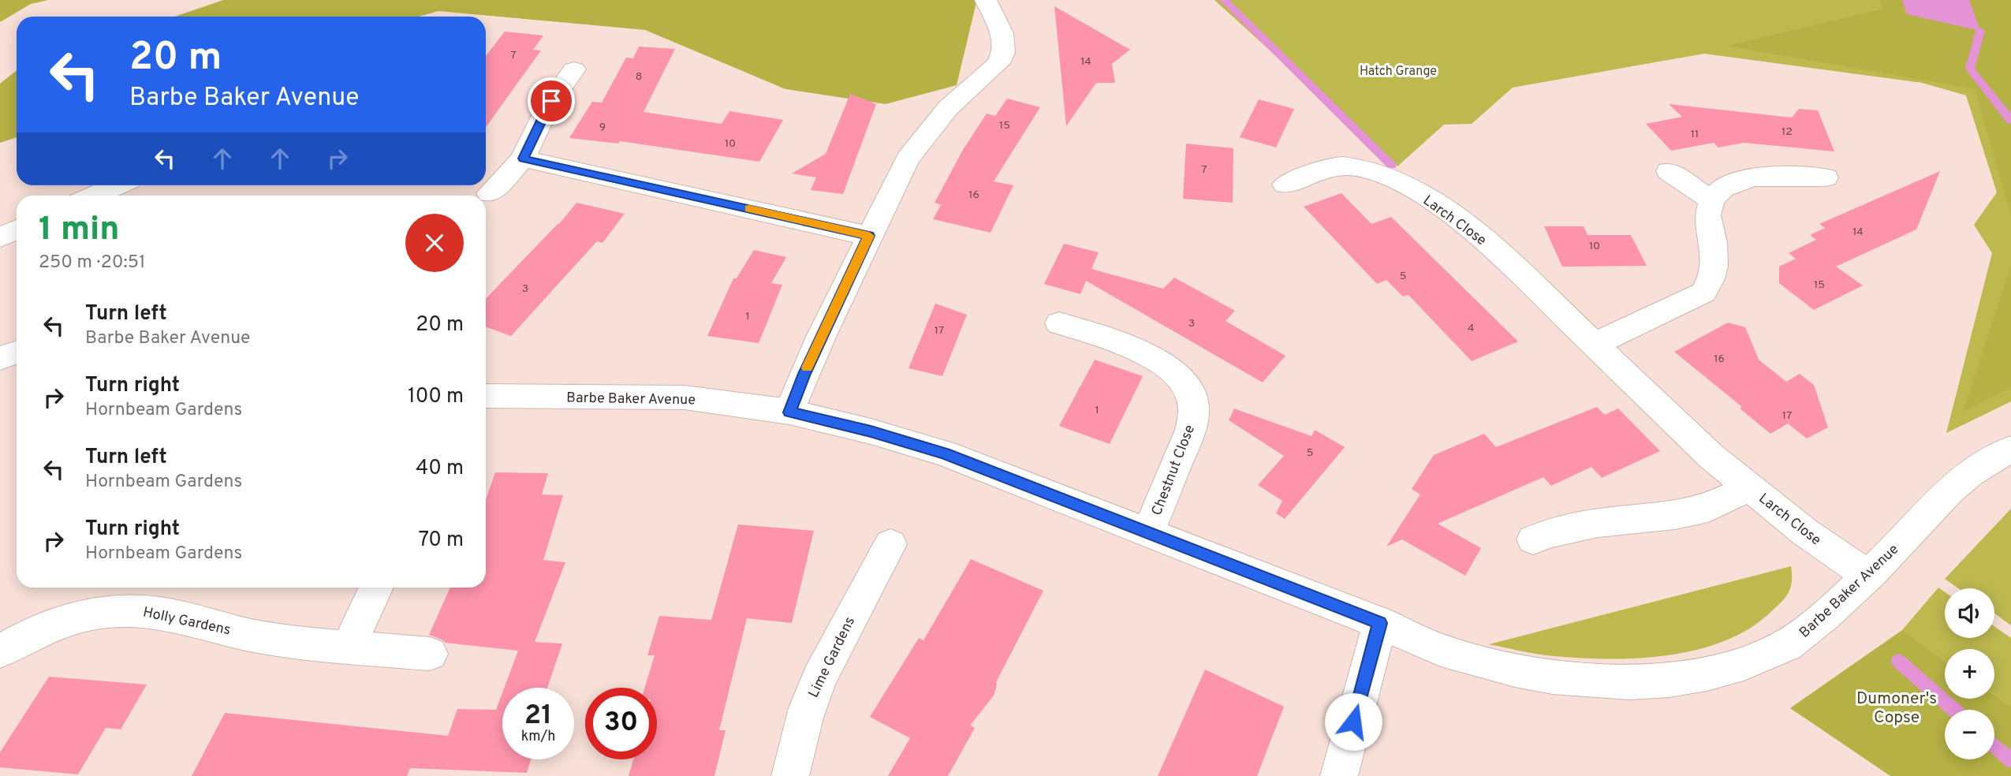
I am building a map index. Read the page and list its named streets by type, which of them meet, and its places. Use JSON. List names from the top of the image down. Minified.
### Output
{"streets":{"street":["Larch Close","Barbe Baker Avenue","Chestnut Close","Holly Gardens","Lime Gardens"]},"crossings":[["Larch Close","Barbe Baker Avenue"],["Barbe Baker Avenue","Chestnut Close"]],"parks":["Hatch Grange","Dumoner's Copse"],"house_numbers":["7","14","8","15","9","12","11","10","7","16","14","10","5","15","3","1","3","4","17","16","1","17","5"],"page":{"turn":["20 m","Barbe Baker Avenue"],"heading":["1 min","250 m · 20:51"],"list":[{"name":"Turn left","note":"Barbe Baker Avenue","value":"20 m"},{"name":"Turn right","note":"Hornbeam Gardens","value":"100 m"},{"name":"Turn left","note":"Hornbeam Gardens","value":"40 m"},{"name":"Turn right","note":"Hornbeam Gardens","value":"70 m"}],"map_buttons":["+","−"],"speed":"21 km/h","limit":"30"}}
